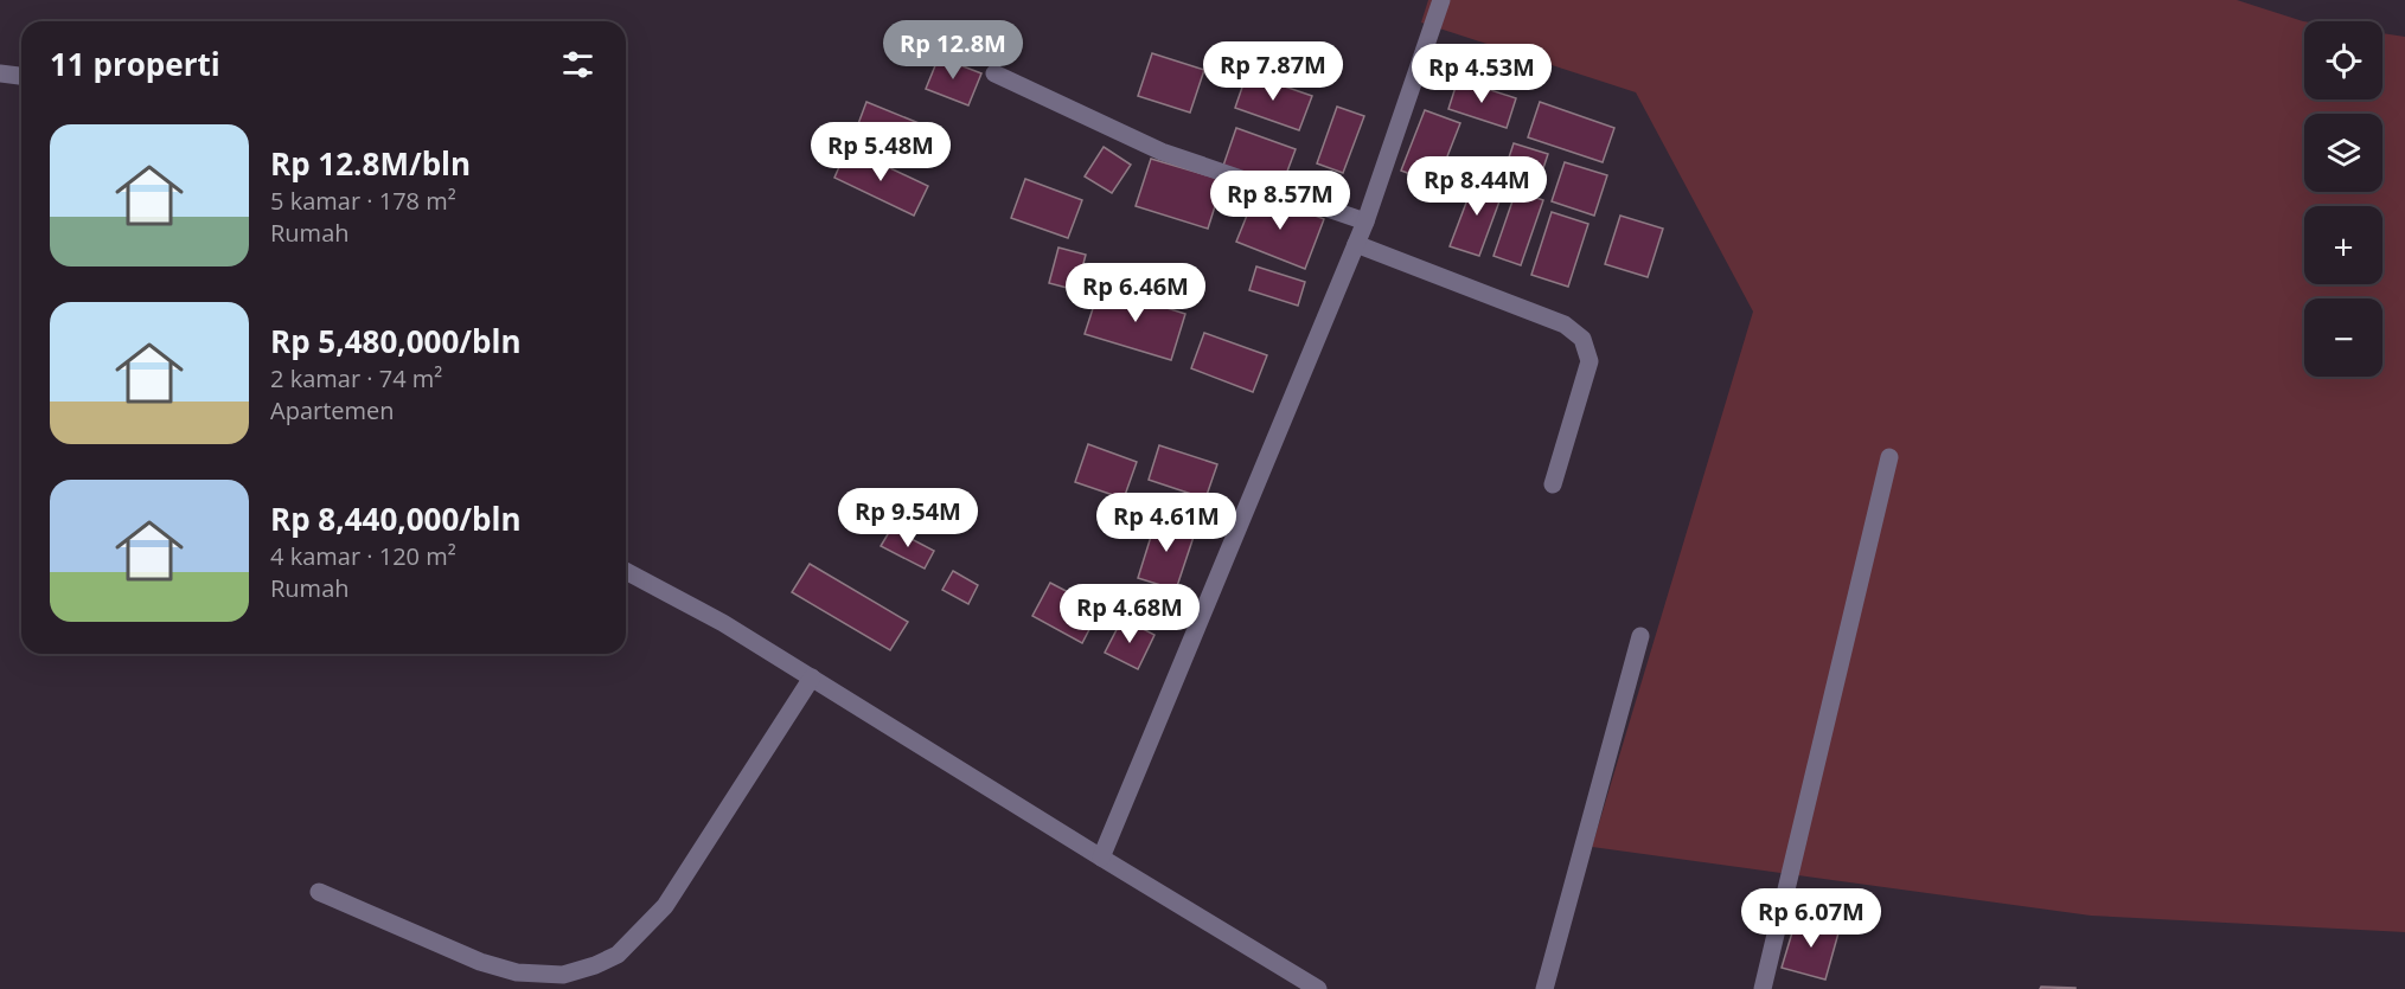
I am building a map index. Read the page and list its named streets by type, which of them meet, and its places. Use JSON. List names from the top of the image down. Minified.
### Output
{"page":{"price":["Rp 12.8M","Rp 7.87M","Rp 4.53M","Rp 5.48M","Rp 8.44M","Rp 8.57M","Rp 6.46M","Rp 9.54M","Rp 4.61M","Rp 4.68M","Rp 6.07M"],"map_buttons":["+","−"],"heading":"11 properti","list":[{"name":"Rp 12.8M/bln","note":"5 kamar · 178 m² · Rumah"},{"name":"Rp 5,480,000/bln","note":"2 kamar · 74 m² · Apartemen"},{"name":"Rp 8,440,000/bln","note":"4 kamar · 120 m² · Rumah"}]}}
